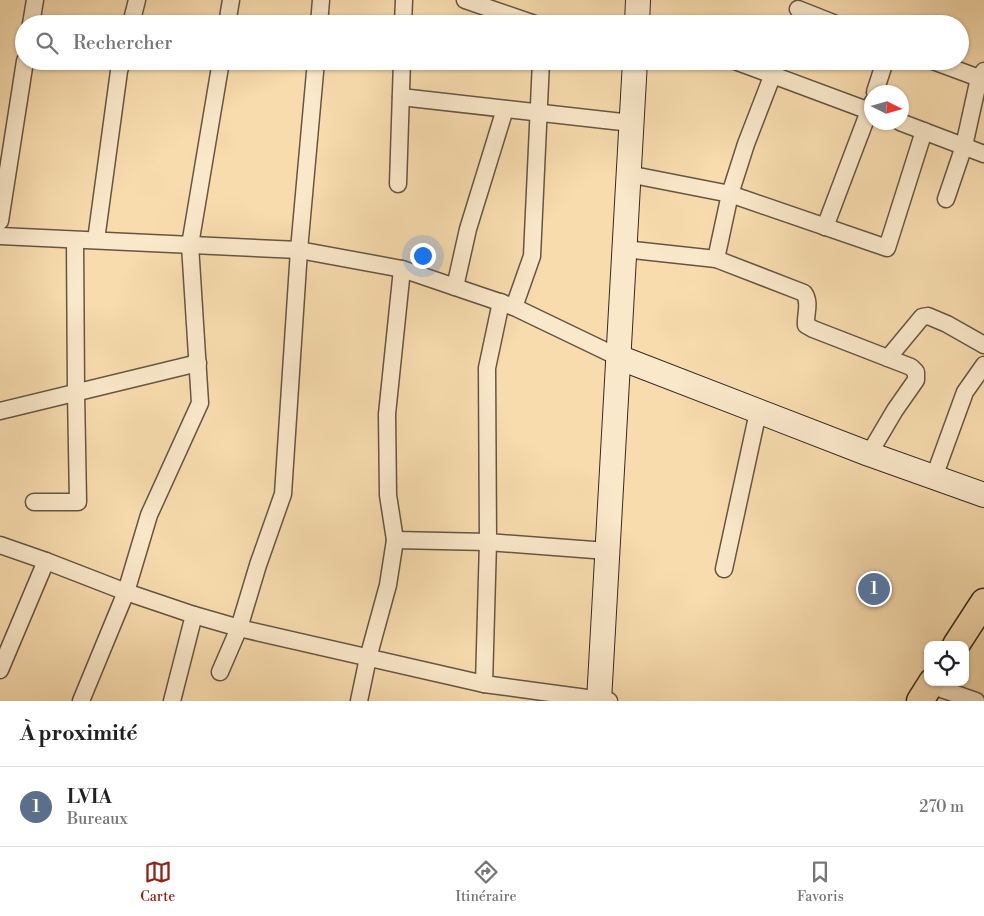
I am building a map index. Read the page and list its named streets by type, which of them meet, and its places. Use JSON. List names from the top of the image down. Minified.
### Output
{"north":"right","page":{"search":"Rechercher","pins":"1","heading":"À proximité","list":[{"mark":"1","name":"LVIA","note":"Bureaux","value":"270 m"}],"nav":["Carte","Itinéraire","Favoris"]}}
